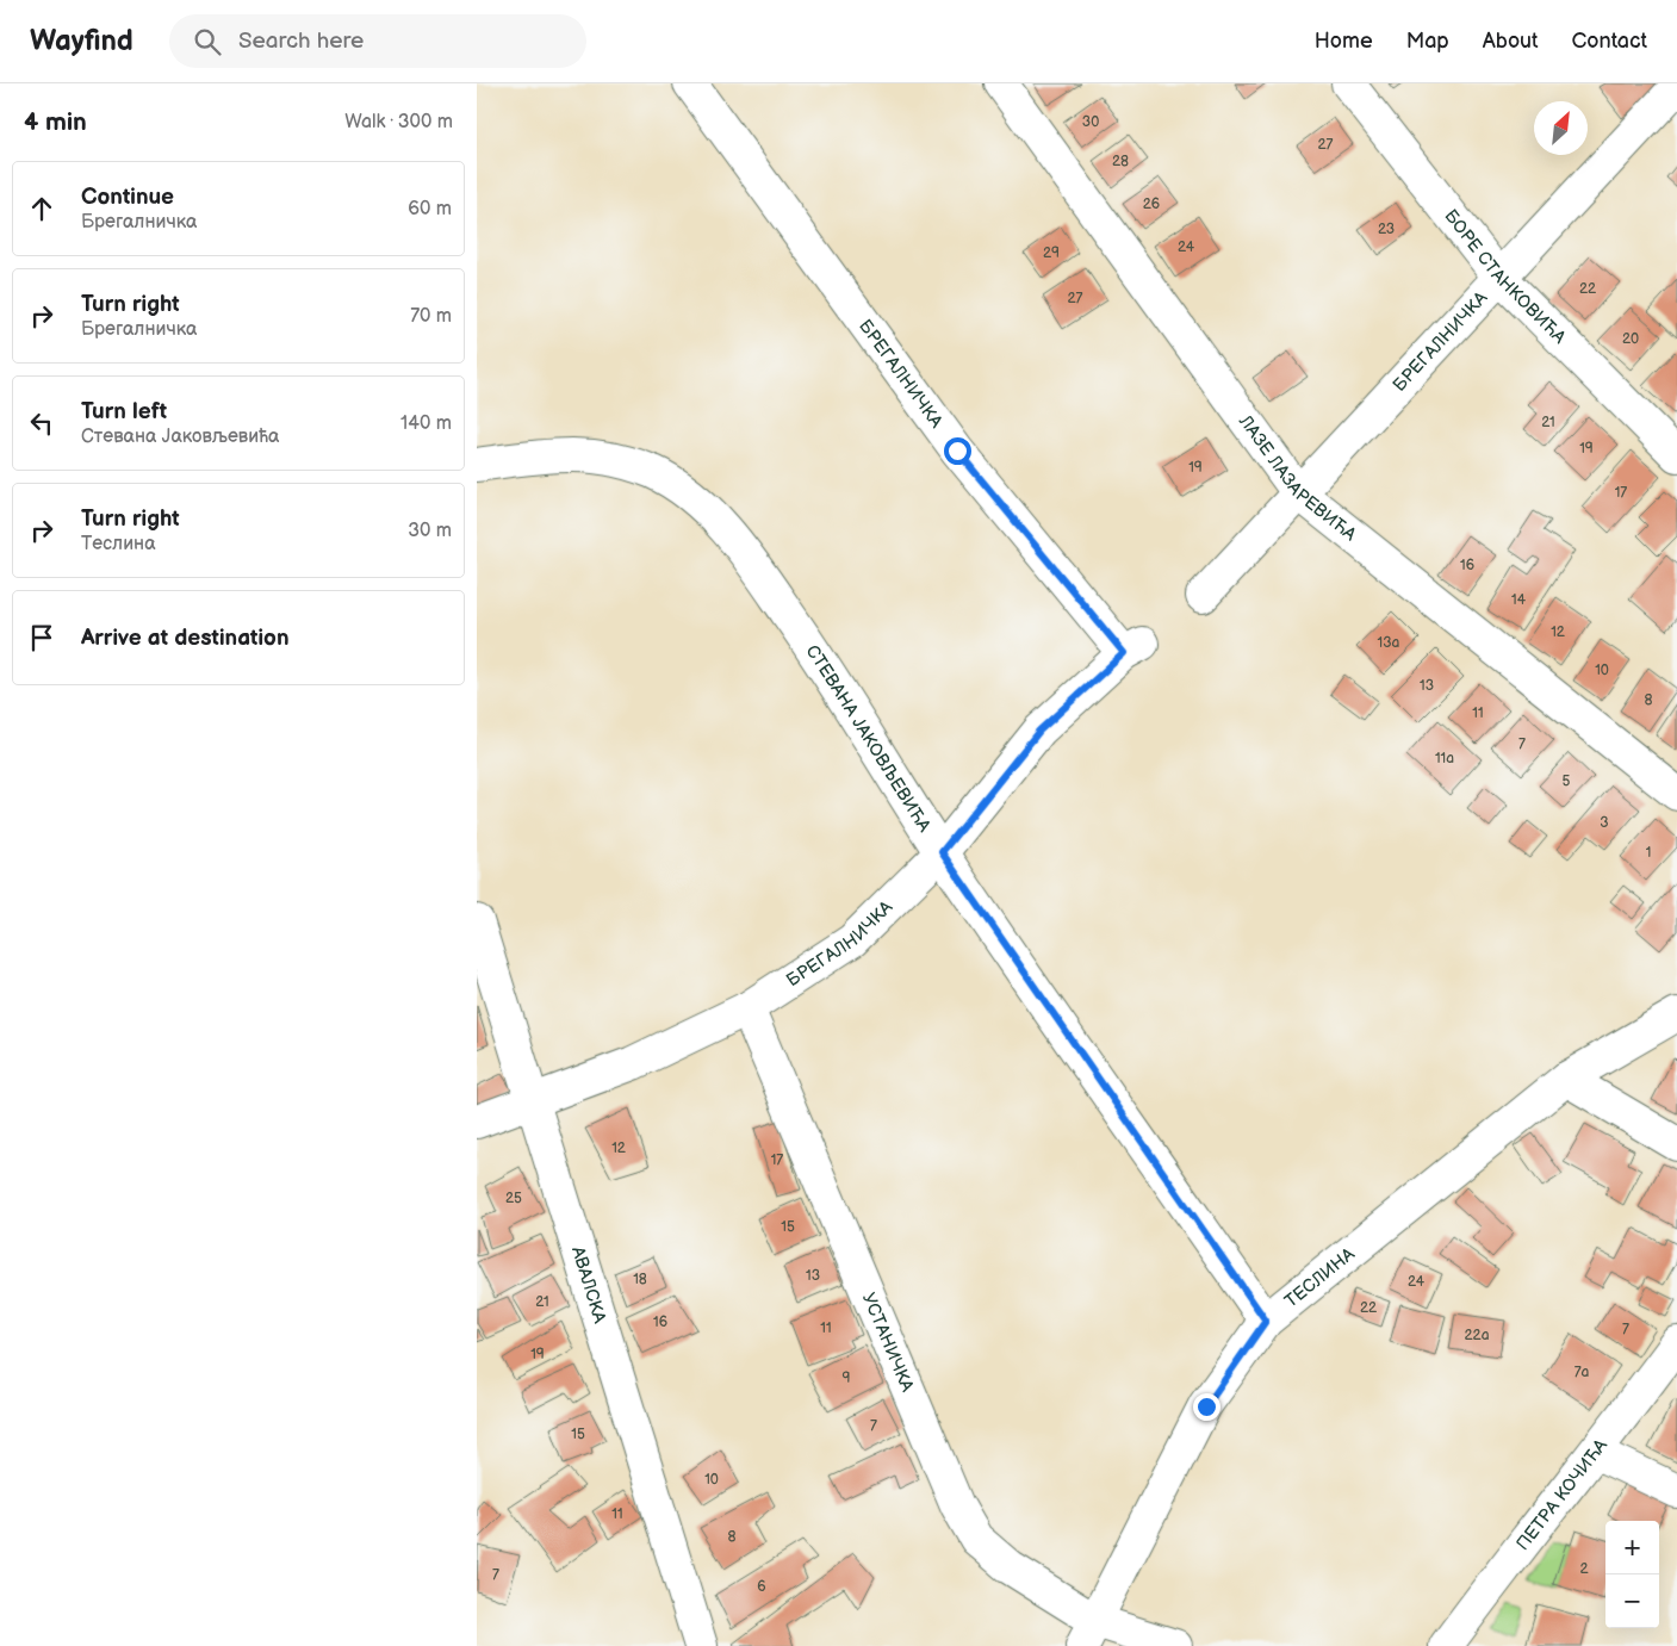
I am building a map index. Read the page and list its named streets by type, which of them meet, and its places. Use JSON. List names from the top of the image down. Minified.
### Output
{"streets":{"street":["БОРЕ СТАНКОВИЋА","БРЕГАЛНИЧКА","ЛАЗЕ ЛАЗАРЕВИЋА","СТЕВАНА ЈАКОВЉЕВИЋА","ТЕСЛИНА","АВАЛСКА","УСТАНИЧКА","ПЕТРА КОЧИЋА"]},"crossings":[["БОРЕ СТАНКОВИЋА","БРЕГАЛНИЧКА"],["БРЕГАЛНИЧКА","ЛАЗЕ ЛАЗАРЕВИЋА"],["БРЕГАЛНИЧКА","СТЕВАНА ЈАКОВЉЕВИЋА"],["БРЕГАЛНИЧКА","АВАЛСКА"],["БРЕГАЛНИЧКА","УСТАНИЧКА"],["СТЕВАНА ЈАКОВЉЕВИЋА","ТЕСЛИНА"],["ТЕСЛИНА","УСТАНИЧКА"]],"house_numbers":["30","27","28","26","23","24","29","22","27","20","21","19","19","17","16","14","12","13a","10","13","8","11","7","11a","5","3","1","12","17","25","15","13","18","24","21","22","16","11","7","22a","19","7a","9","7","15","10","11","8","2","7","6"],"north":"top right","page":{"header":"Wayfind","search":"Search here","nav":["Home","Map","About","Contact"],"heading":["4 min","Walk · 300 m"],"list":[["Continue","Брегалничка","60 m"],["Turn right","Брегалничка","70 m"],["Turn left","Стевана Јаковљевића","140 m"],["Turn right","Теслина","30 m"],"Arrive at destination"],"map_buttons":["+","−"]}}
